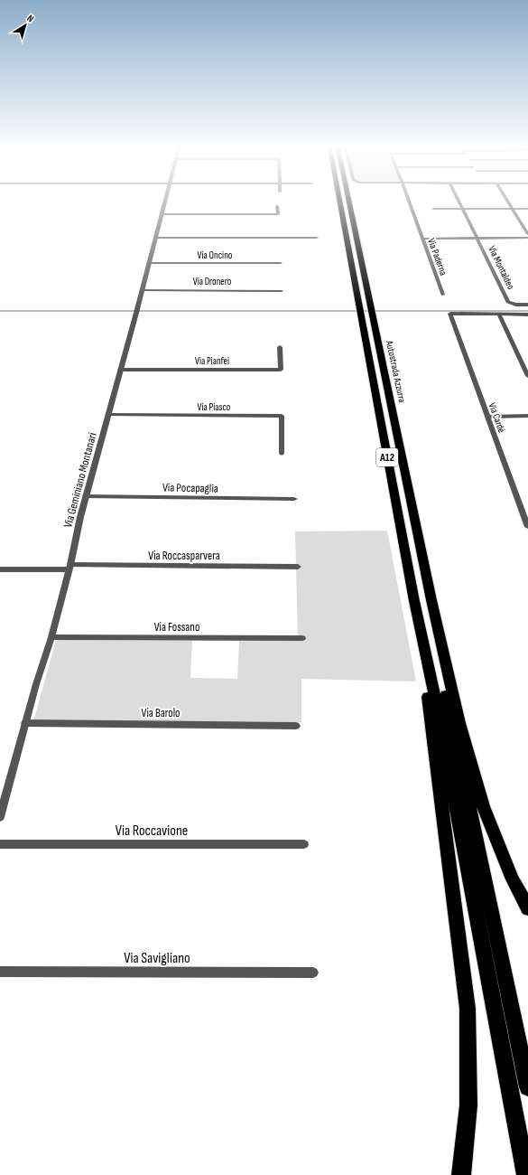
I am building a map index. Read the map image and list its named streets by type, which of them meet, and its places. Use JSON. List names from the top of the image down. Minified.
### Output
{"streets":{"highway":["Autostrada Azzurra","A12"],"street":["Via Oncino","Via Paderna","Via Montaldeo","Via Dronero","Via Pianfei","Via Piasco","Via Cardé","Via Geminiano Montanari","Via Pocapaglia","Via Roccasparvera","Via Fossano","Via Barolo","Via Roccavione","Via Savigliano"]},"crossings":[["Via Oncino","Via Geminiano Montanari"],["Via Dronero","Via Geminiano Montanari"],["Via Pianfei","Via Geminiano Montanari"],["Via Piasco","Via Geminiano Montanari"],["Via Geminiano Montanari","Via Pocapaglia"],["Via Geminiano Montanari","Via Roccasparvera"],["Via Geminiano Montanari","Via Fossano"],["Via Geminiano Montanari","Via Barolo"]],"north":"top right"}
